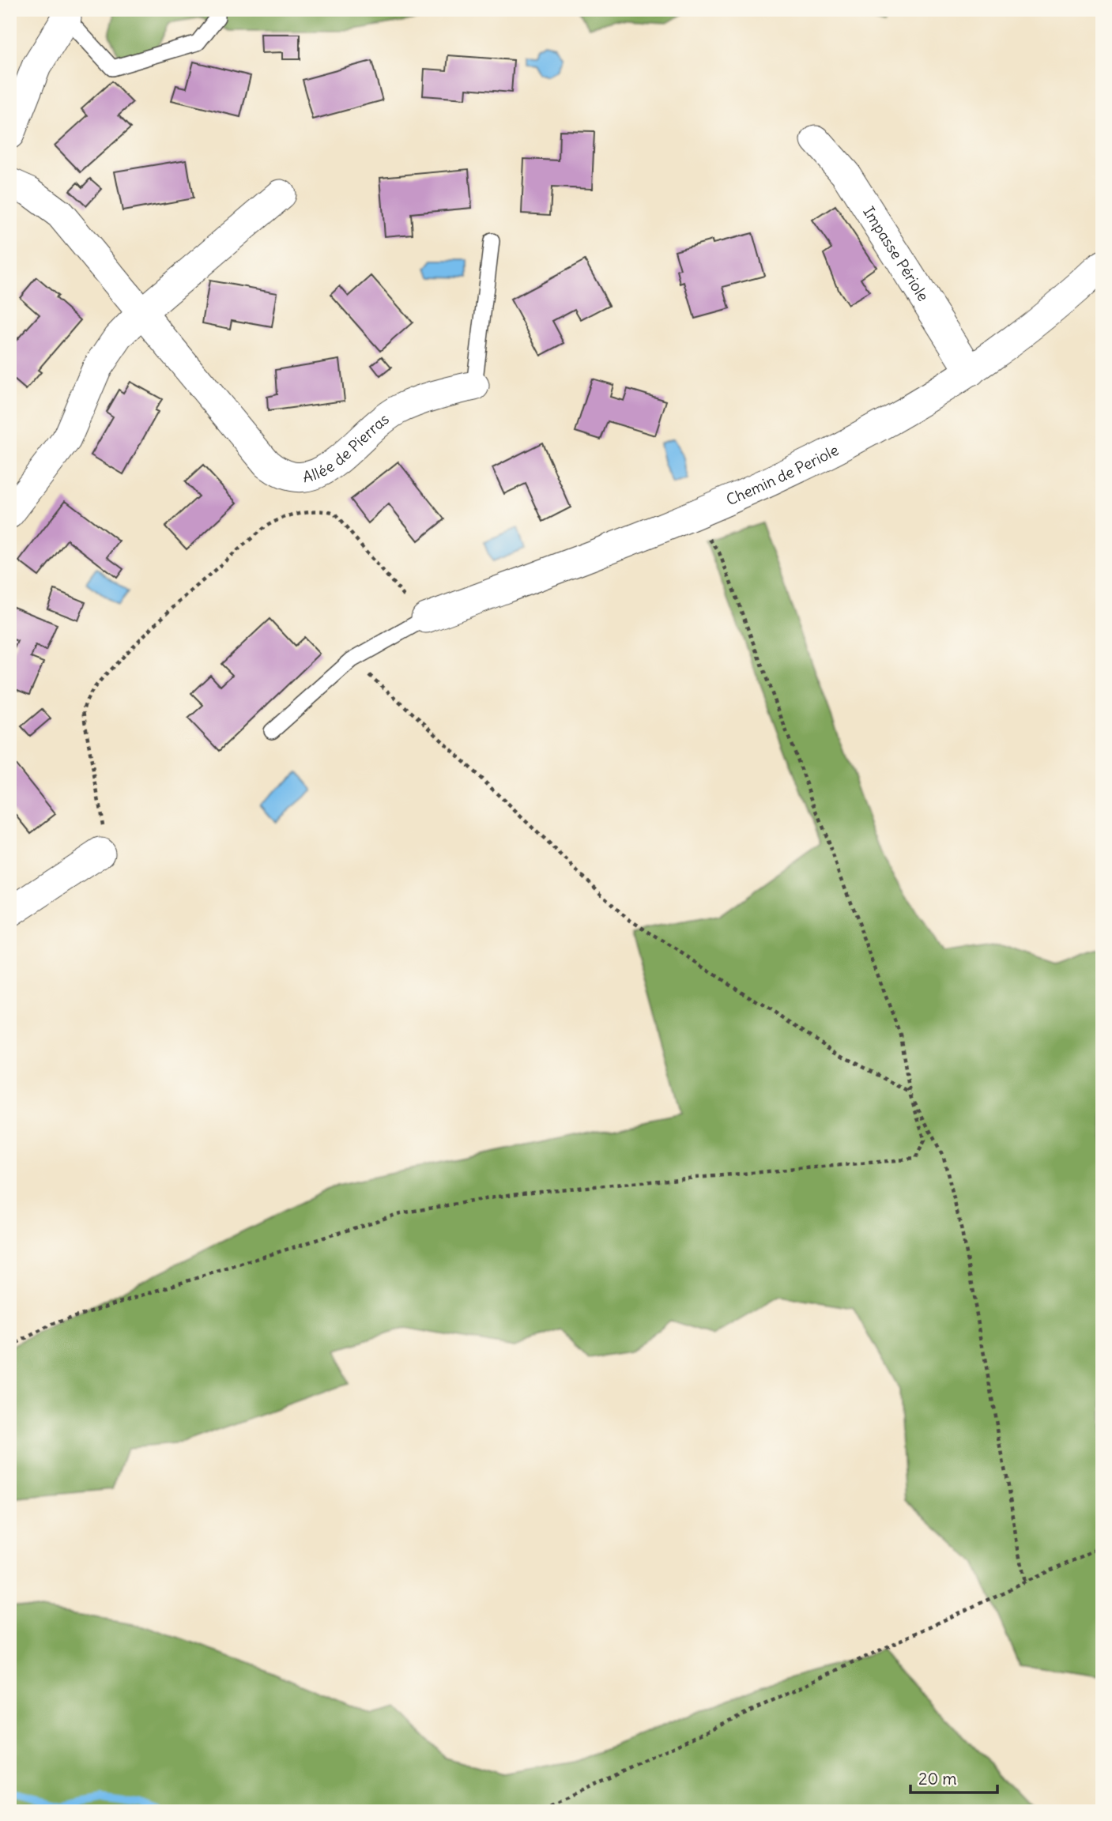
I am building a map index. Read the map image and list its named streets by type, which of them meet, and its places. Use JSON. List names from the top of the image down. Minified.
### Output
{"streets":{"street":["Impasse Périole","Allée de Pierras","Chemin de Periole"]},"crossings":[["Impasse Périole","Chemin de Periole"]],"scale_bar":"20 m"}
